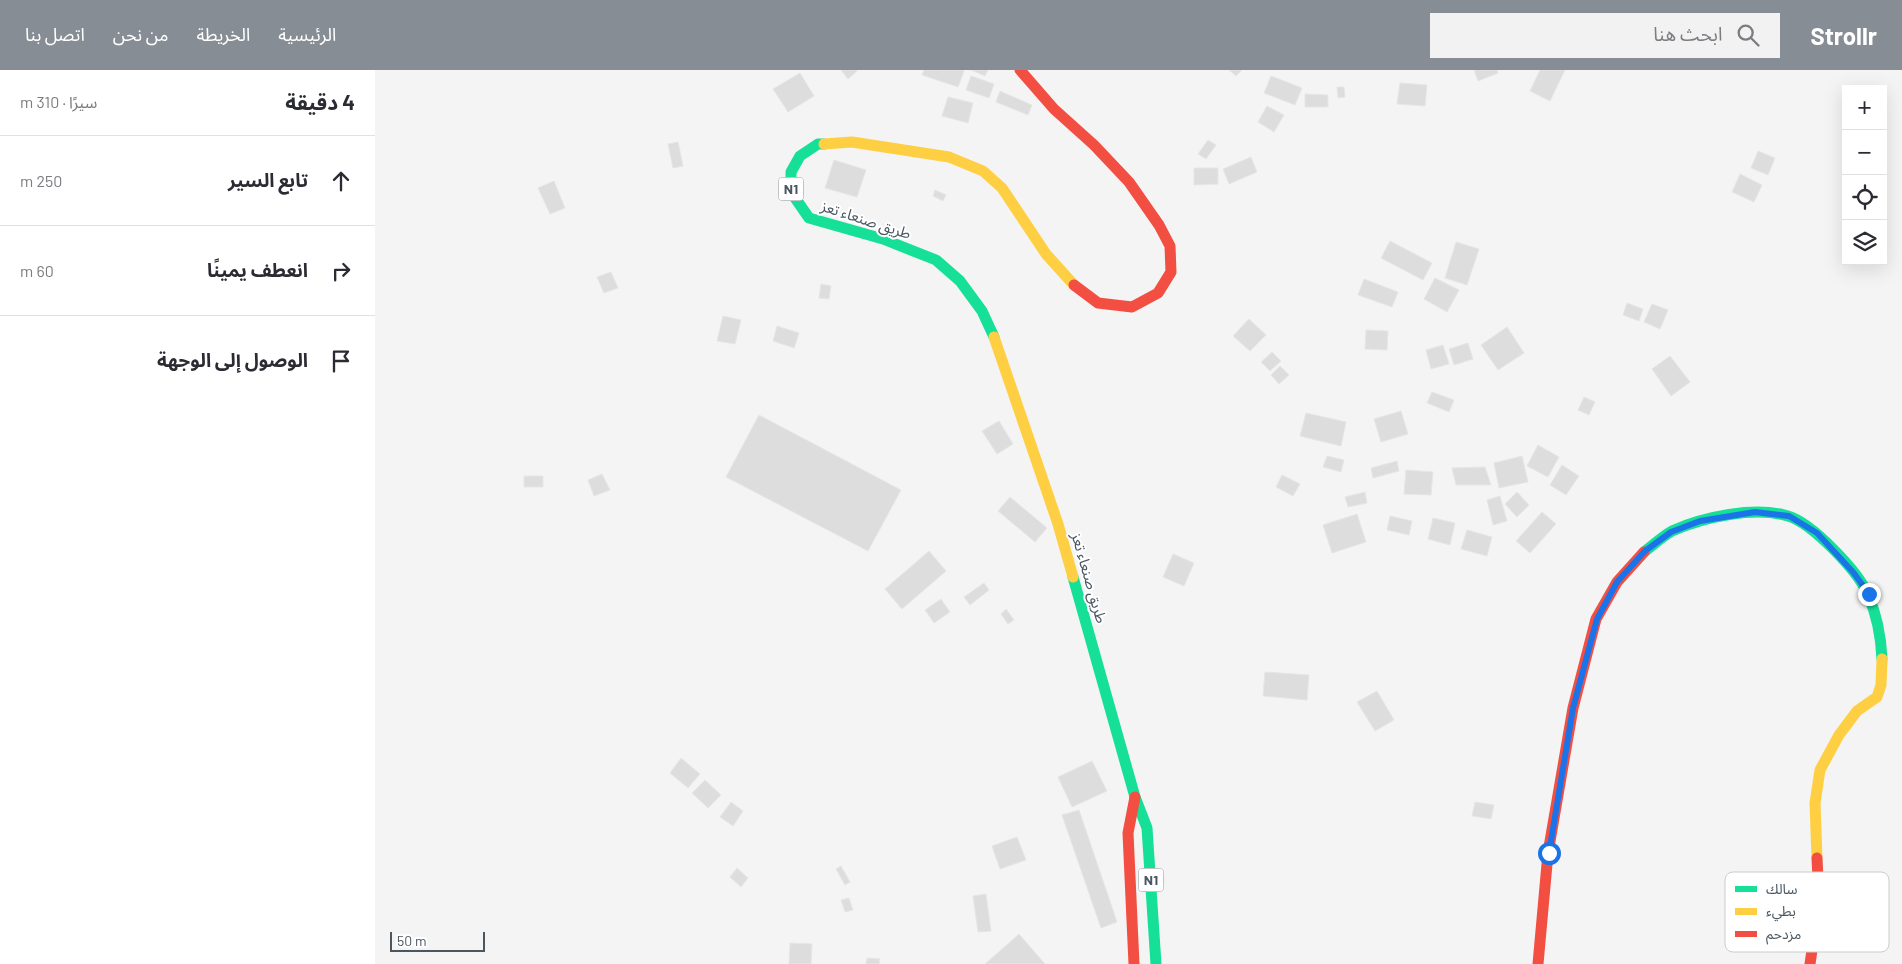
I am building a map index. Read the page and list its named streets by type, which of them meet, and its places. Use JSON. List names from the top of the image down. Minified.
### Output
{"streets":{"main road":["N1","طريق صنعاء تعز"]},"legend":["سالك","بطيء","مزدحم"],"scale_bar":"50 m","page":{"header":"Strollr","search":"ابحث هنا","nav":["الرئيسية","الخريطة","من نحن","اتصل بنا"],"heading":["4 دقيقة","سيرًا · 310 m"],"map_buttons":["+","−"],"list":[["تابع السير","250 m"],["انعطف يمينًا","60 m"],"الوصول إلى الوجهة"],"scale":"50 m"}}
